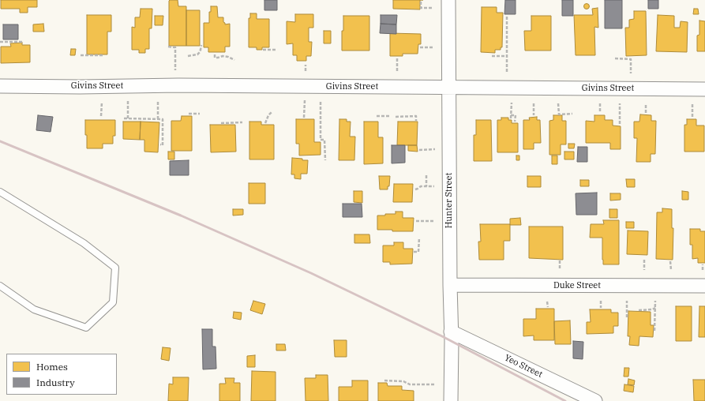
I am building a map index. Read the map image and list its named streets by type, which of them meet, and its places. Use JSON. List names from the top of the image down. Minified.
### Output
{"streets":{"street":["Givins Street","Hunter Street","Duke Street","Yeo Street"]},"crossings":[["Givins Street","Hunter Street"],["Hunter Street","Duke Street"],["Hunter Street","Yeo Street"]],"legend":["Homes","Industry"]}
